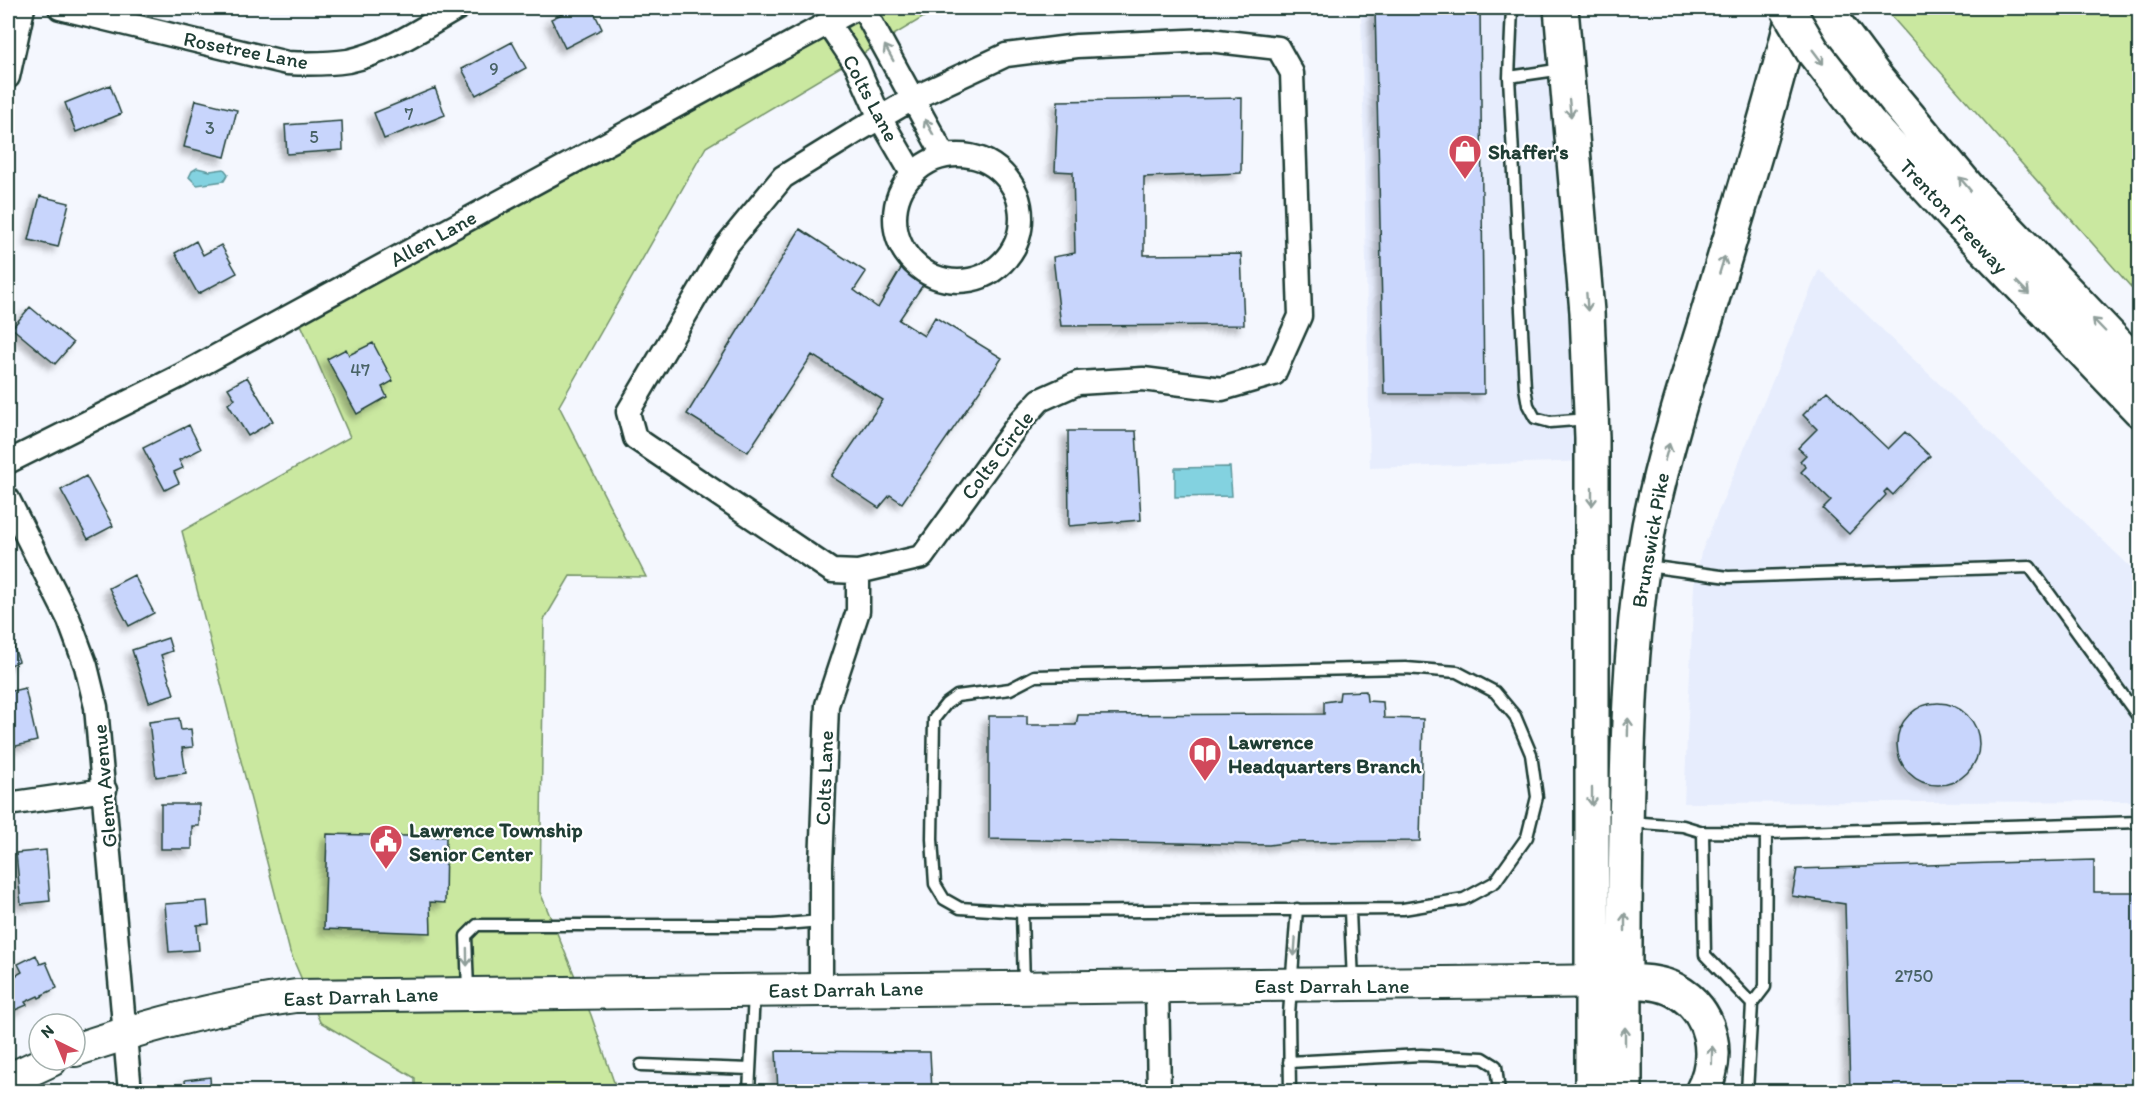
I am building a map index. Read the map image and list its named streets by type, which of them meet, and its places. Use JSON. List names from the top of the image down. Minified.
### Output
{"streets":{"main road":["Trenton Freeway","Brunswick Pike"],"street":["Rosetree Lane","Colts Lane","Allen Lane","Colts Circle","Glenn Avenue","East Darrah Lane"]},"crossings":[["Colts Lane","Allen Lane"],["Colts Lane","Colts Circle"],["Colts Lane","East Darrah Lane"],["Brunswick Pike","East Darrah Lane"],["Glenn Avenue","East Darrah Lane"]],"places":{"shop":["Shaffer's"],"library":["Lawrence Headquarters Branch"],"public building":["Lawrence Township Senior Center"]},"house_numbers":["9","7","3","5","47","2750"],"north":"top left"}
